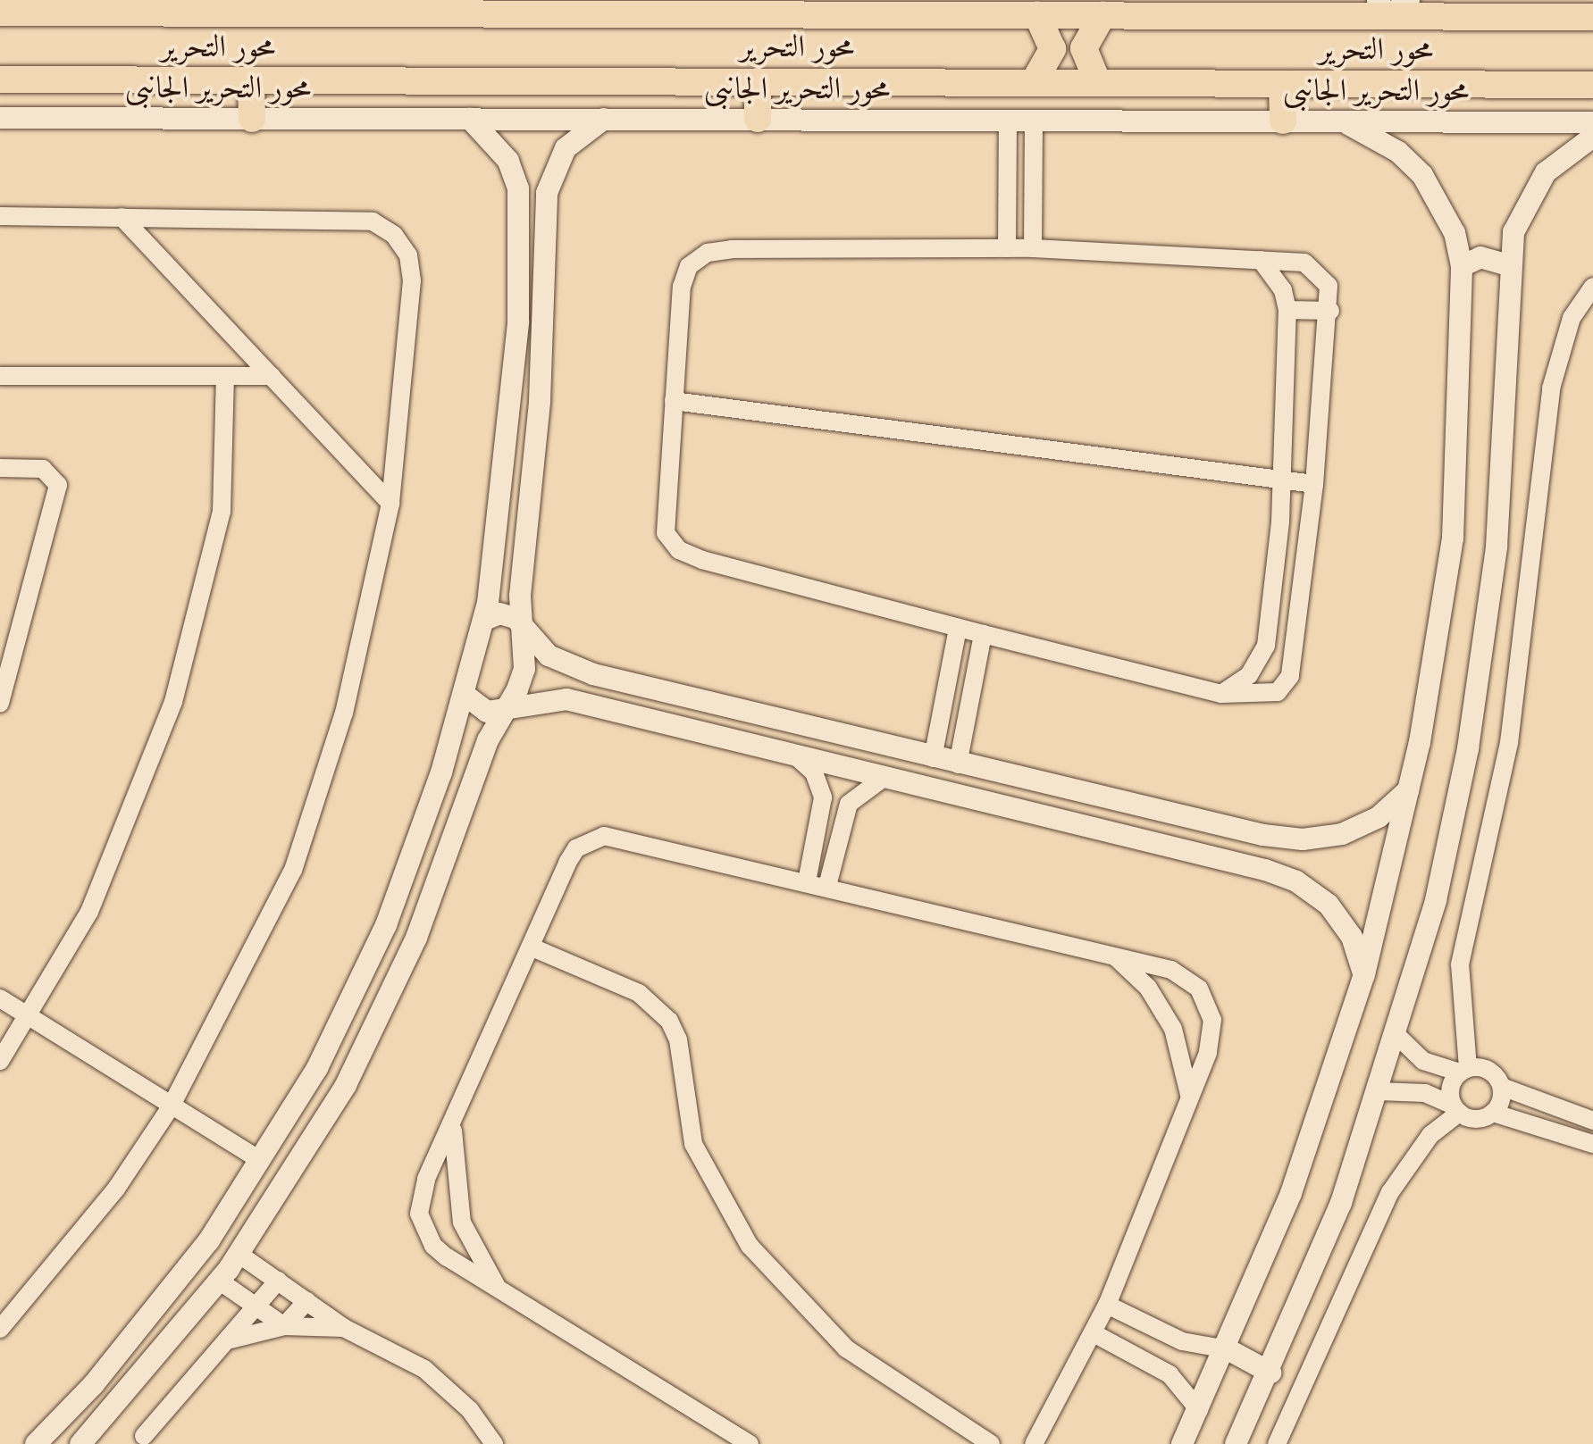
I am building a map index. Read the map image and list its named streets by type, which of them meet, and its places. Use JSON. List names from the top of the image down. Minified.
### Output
{"streets":{"main road":["محور التحرير"],"street":["محور التحرير الجانبى"]}}
